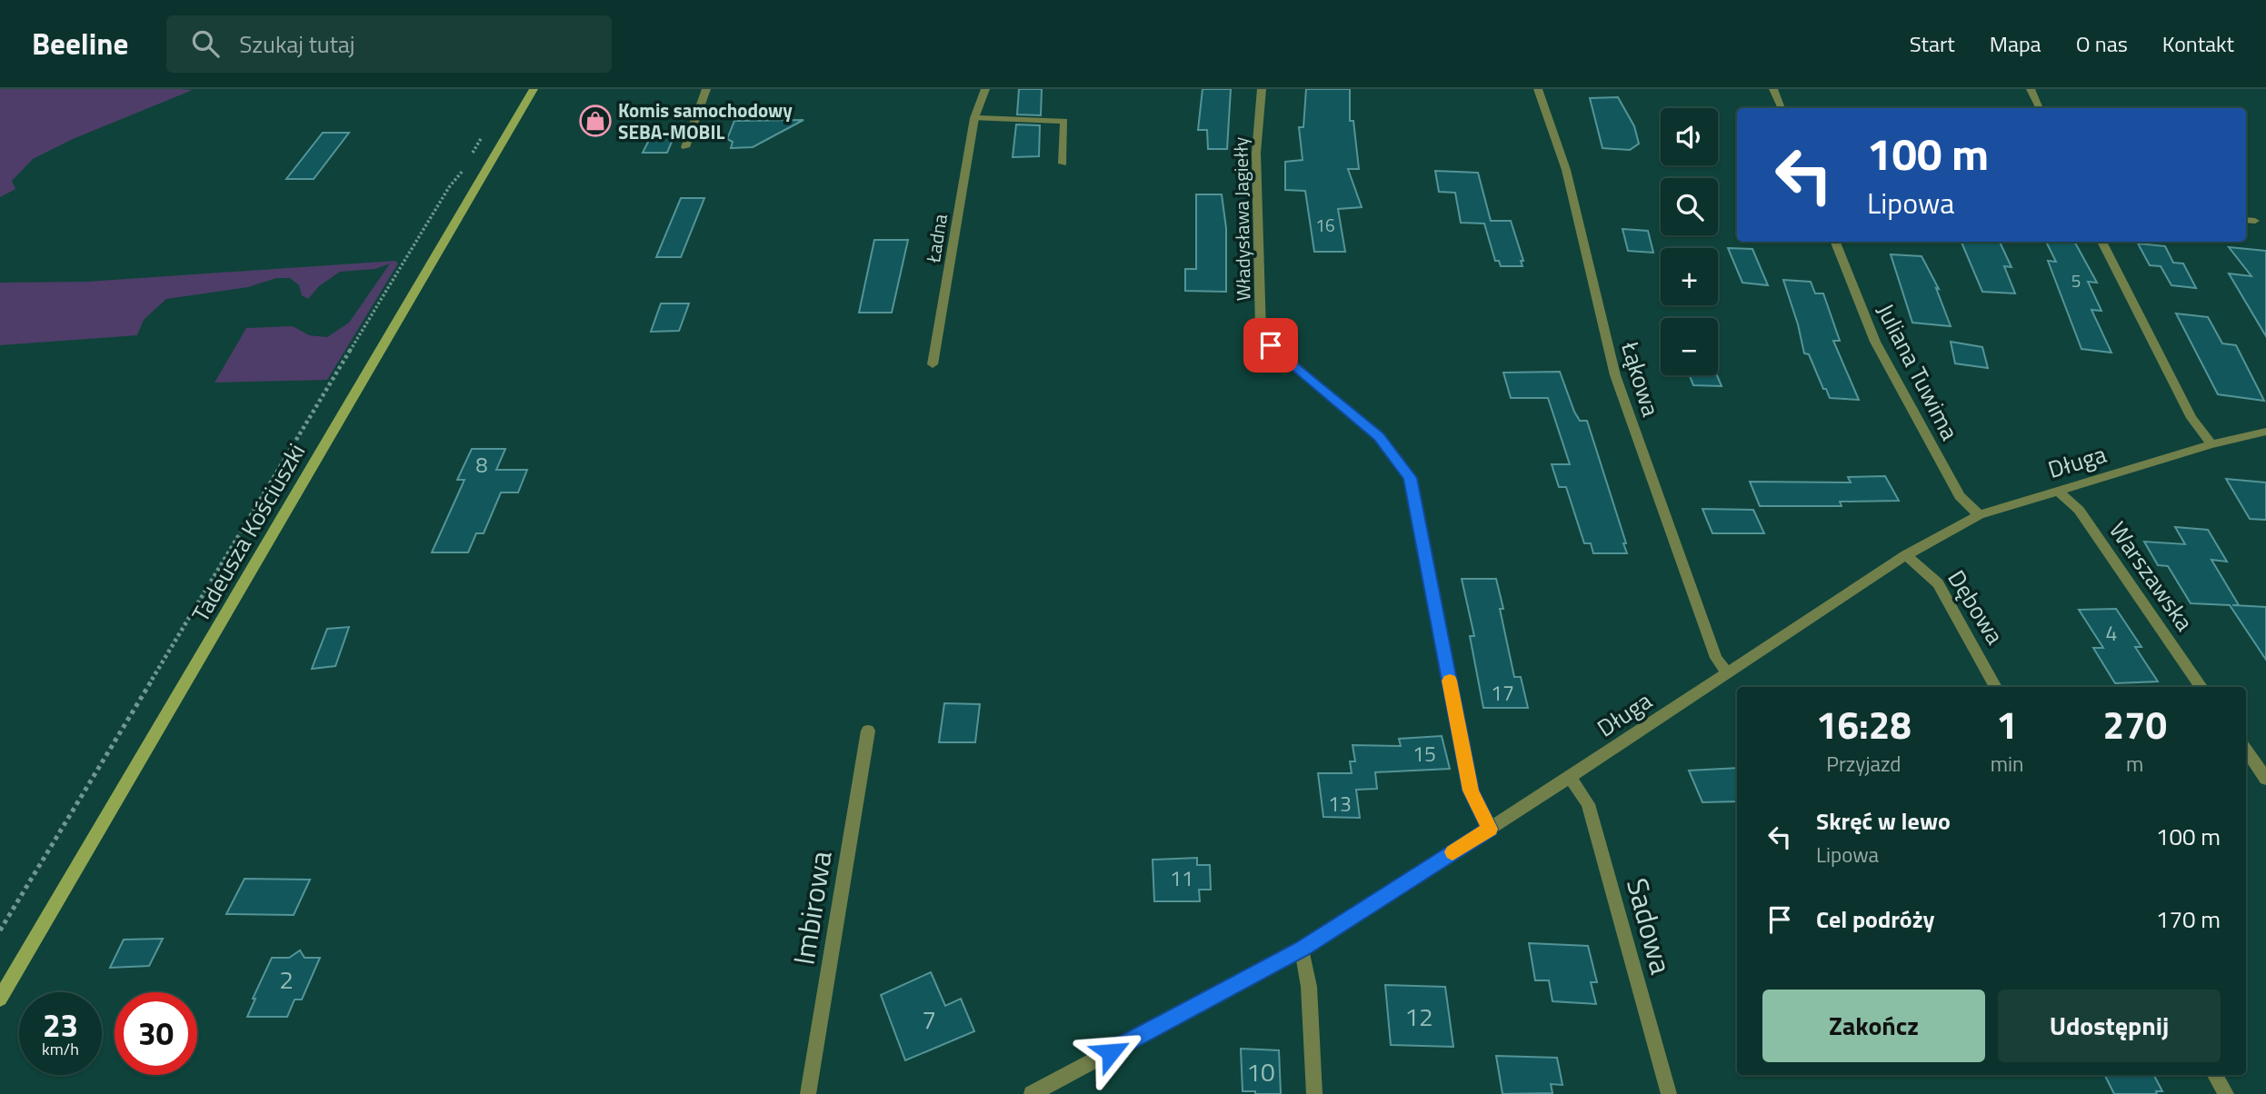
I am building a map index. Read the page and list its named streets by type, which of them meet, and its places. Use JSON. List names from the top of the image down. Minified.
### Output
{"streets":{"main road":["Tadeusza Kościuszki"],"street":["Władysława Jagiełły","Ładna","Juliana Tuwima","Łąkowa","Długa","Warszawska","Dębowa","Imbirowa","Sadowa"]},"crossings":[["Władysława Jagiełły","Długa"],["Juliana Tuwima","Długa"],["Łąkowa","Długa"],["Długa","Warszawska"],["Długa","Dębowa"],["Długa","Sadowa"]],"places":{"shop":["Komis samochodowy SEBA-MOBIL"]},"house_numbers":["16","5","8","4","17","15","13","11","2","12","7","10"],"page":{"header":"Beeline","search":"Szukaj tutaj","nav":["Start","Mapa","O nas","Kontakt"],"map_buttons":["+","−"],"turn":["100 m","Lipowa"],"eta":["16:28","Przyjazd","1","min","270","m"],"list":[{"name":"Skręć w lewo","note":"Lipowa","value":"100 m"},{"name":"Cel podróży","value":"170 m"}],"buttons":["Zakończ","Udostępnij"],"speed":"23 km/h","limit":"30"}}
